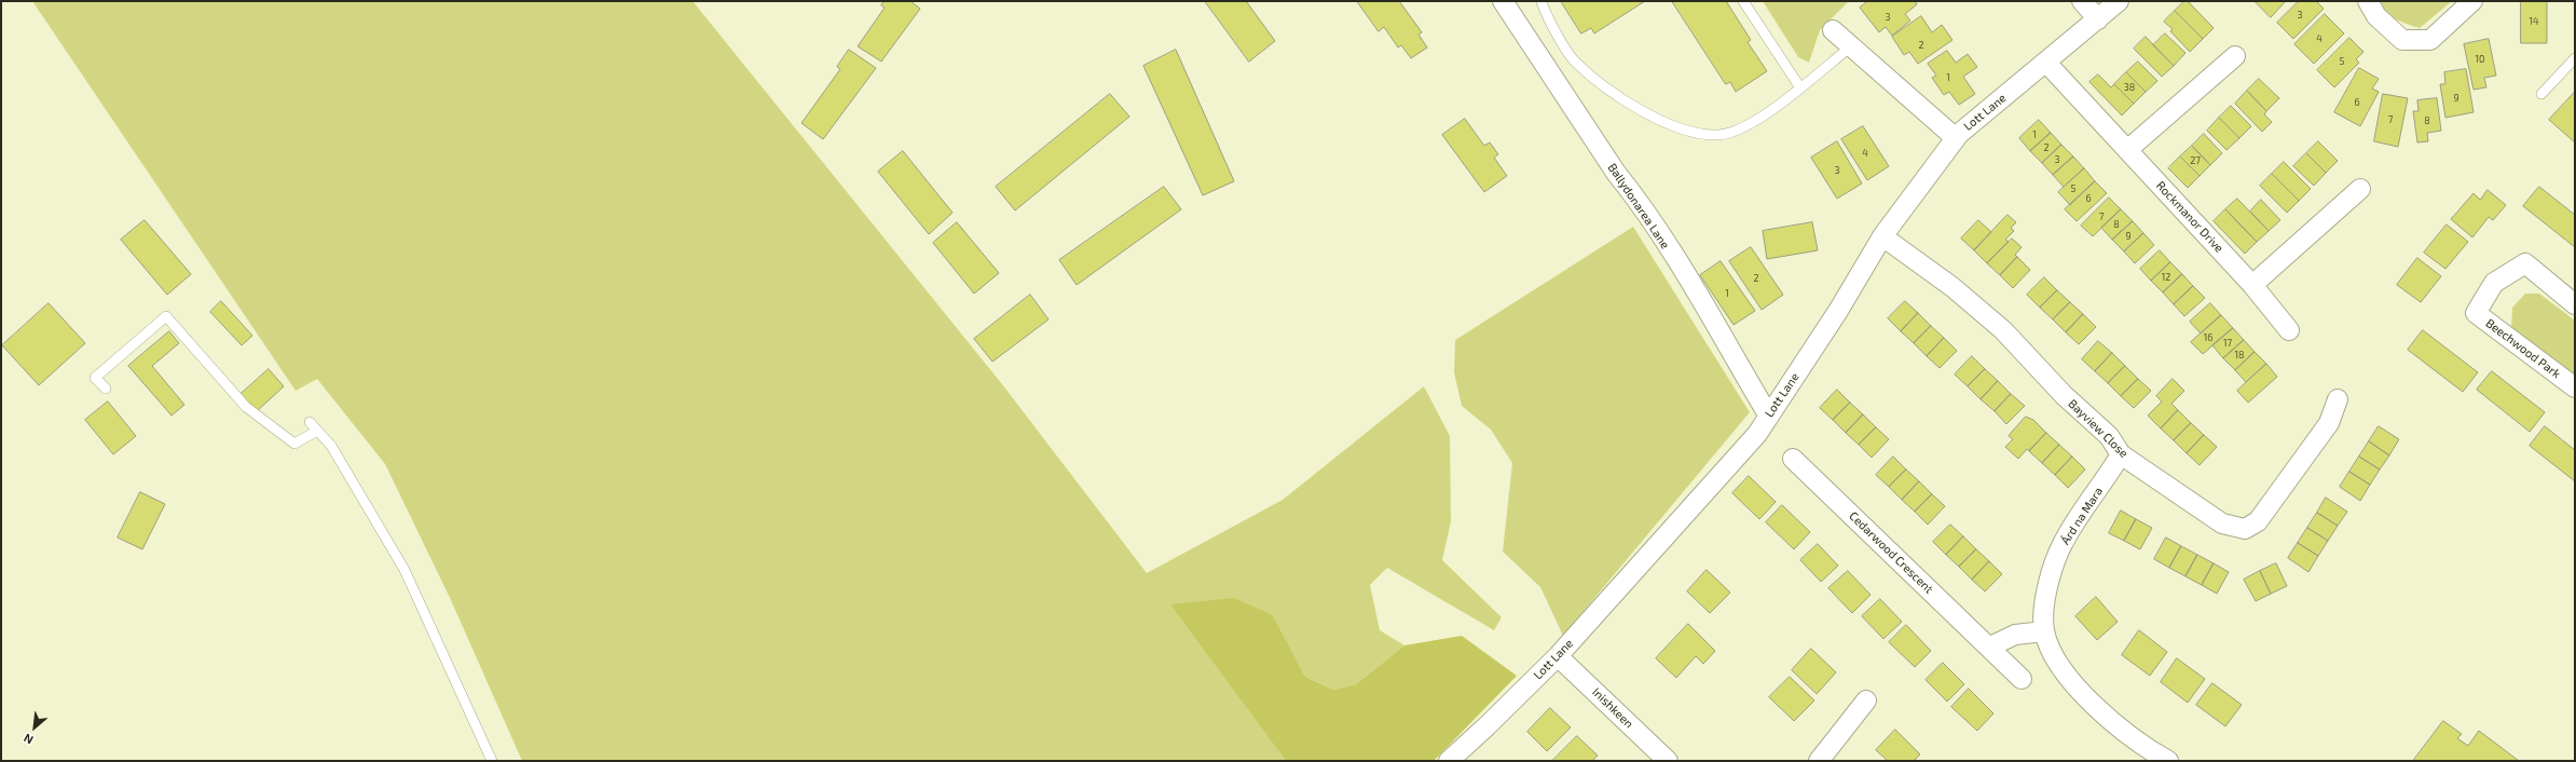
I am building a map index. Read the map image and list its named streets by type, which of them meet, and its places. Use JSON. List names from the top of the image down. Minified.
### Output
{"streets":{"street":["Lott Lane","Ballydonarea Lane","Rockmanor Drive","Beechwood Park","Bayview Close","Árd na Mara","Cedarwood Crescent","Inishkeen"]},"crossings":[["Lott Lane","Ballydonarea Lane"],["Lott Lane","Rockmanor Drive"],["Lott Lane","Bayview Close"],["Lott Lane","Inishkeen"],["Bayview Close","Árd na Mara"]],"house_numbers":["3","3","14","4","2","10","5","1","38","9","6","7","8","1","2","4","3","27","3","5","6","7","8","9","12","2","1","16","17","18"],"north":"bottom left"}
